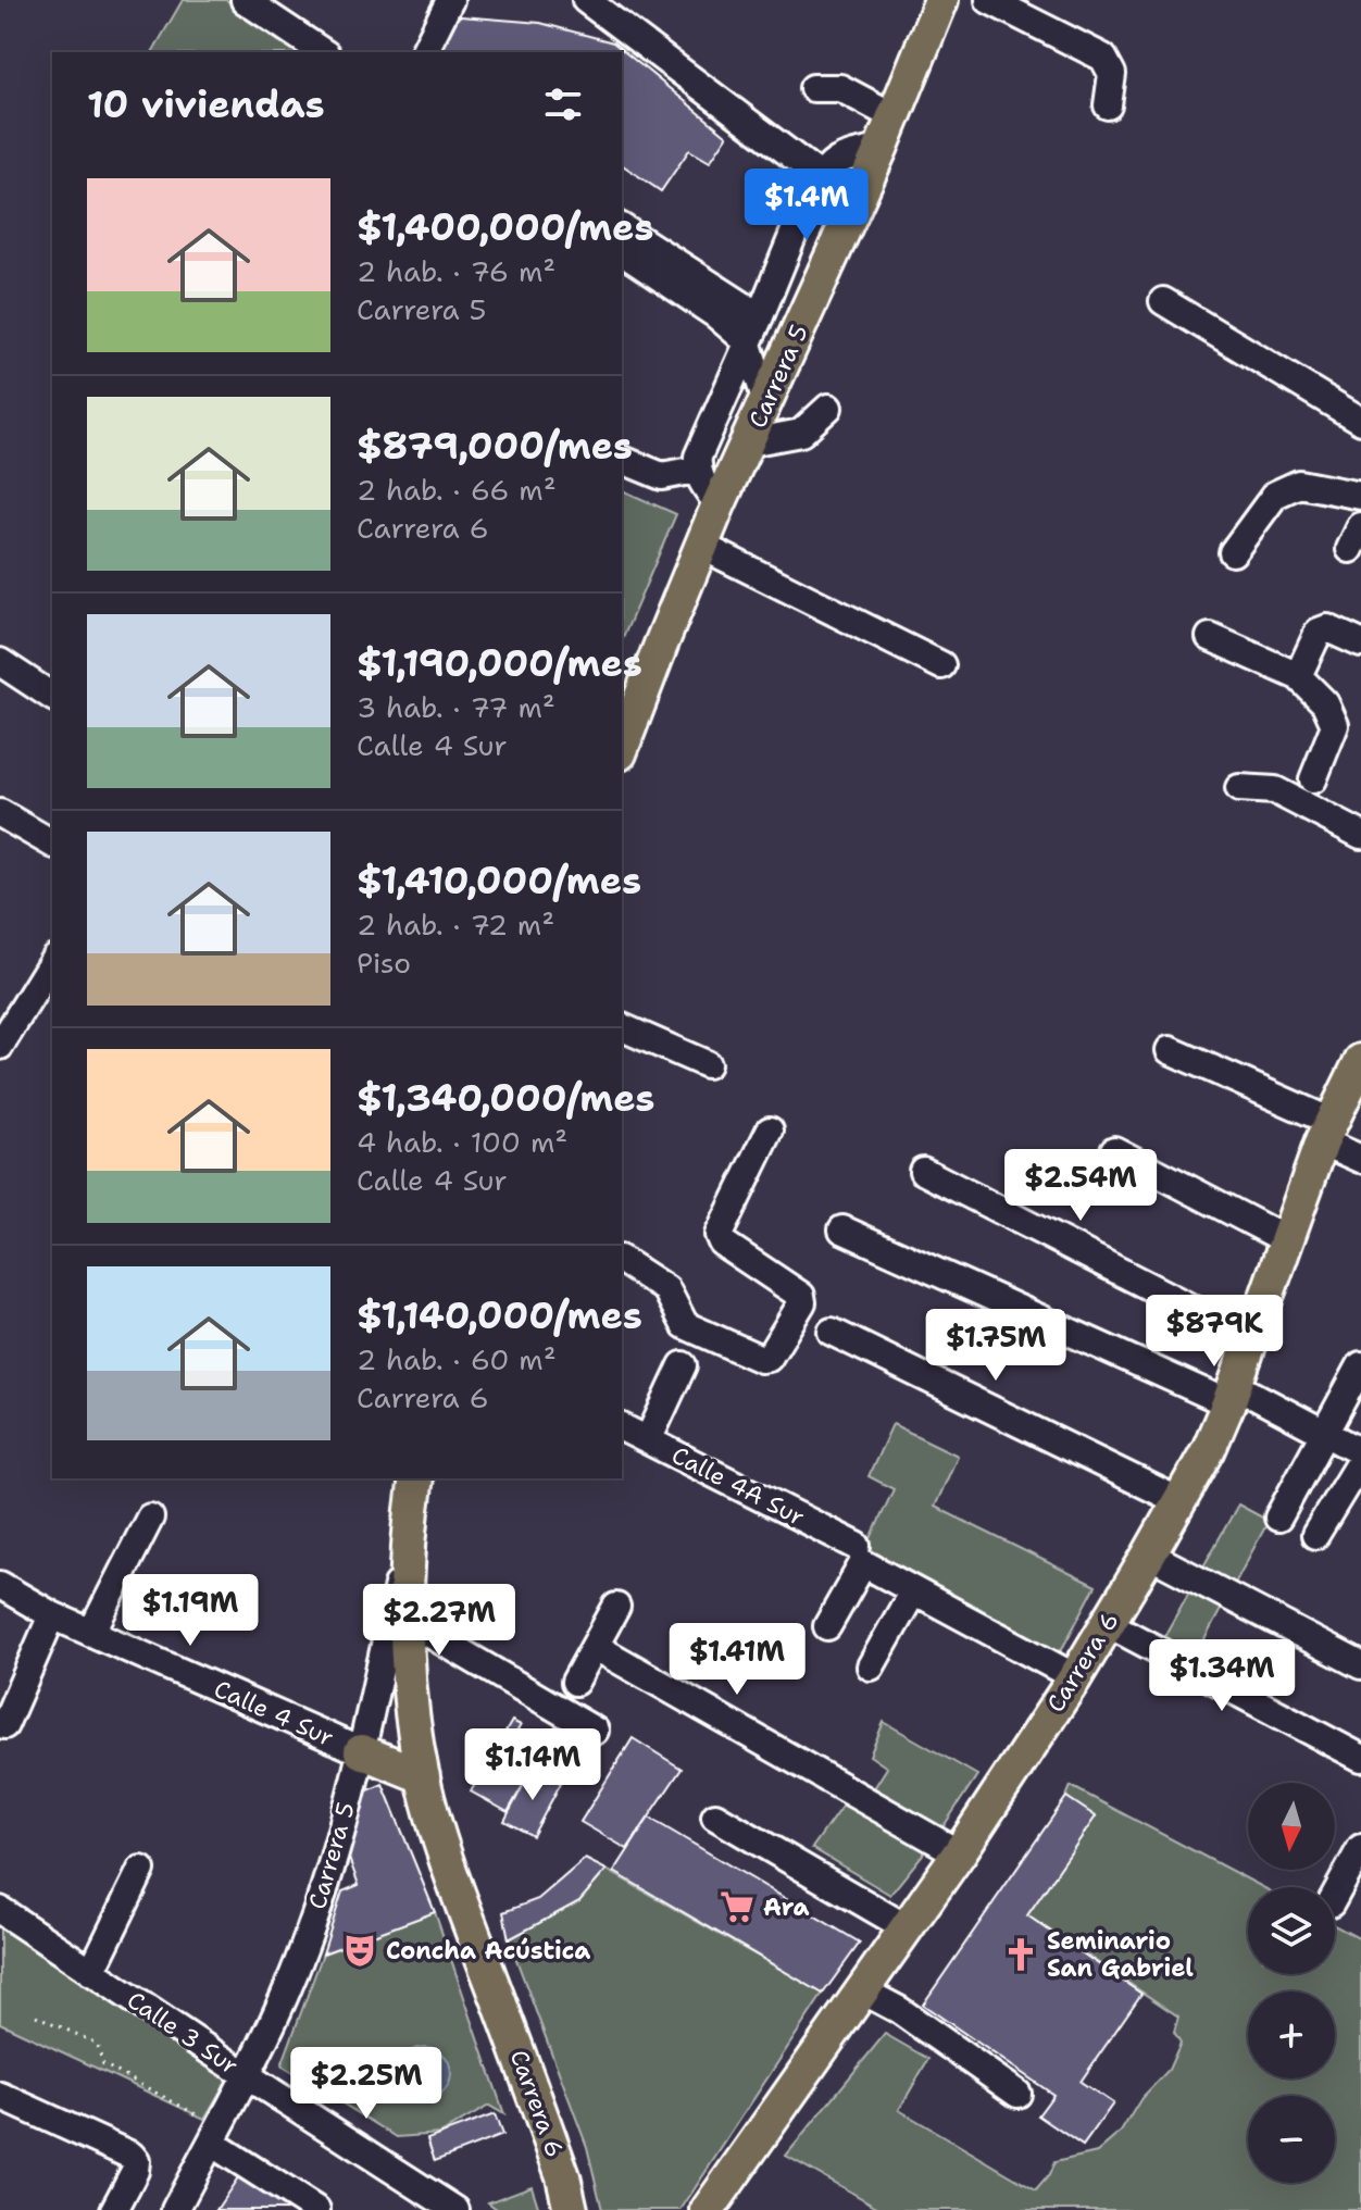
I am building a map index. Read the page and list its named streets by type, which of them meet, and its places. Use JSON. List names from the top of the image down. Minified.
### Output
{"streets":{"main road":["Carrera 5","Carrera 6"],"street":["Calle 4A Sur","Calle 4 Sur","Calle 3 Sur"]},"crossings":[["Carrera 5","Carrera 6"],["Carrera 5","Calle 4 Sur"],["Carrera 5","Calle 3 Sur"],["Calle 4A Sur","Carrera 6"]],"places":{"supermarket":["Ara"],"theatre":["Concha Acústica"],"church":["Seminario San Gabriel"]},"north":"bottom","page":{"heading":"10 viviendas","list":[{"name":"$1,400,000/mes","note":"2 hab. · 76 m² · Carrera 5"},{"name":"$879,000/mes","note":"2 hab. · 66 m² · Carrera 6"},{"name":"$1,190,000/mes","note":"3 hab. · 77 m² · Calle 4 Sur"},{"name":"$1,410,000/mes","note":"2 hab. · 72 m² · Piso"},{"name":"$1,340,000/mes","note":"4 hab. · 100 m² · Calle 4 Sur"},{"name":"$1,140,000/mes","note":"2 hab. · 60 m² · Carrera 6"}],"price":["$1.4M","$2.54M","$879K","$1.75M","$1.19M","$2.27M","$1.41M","$1.34M","$1.14M","$2.25M"],"map_buttons":["+","−"]}}
